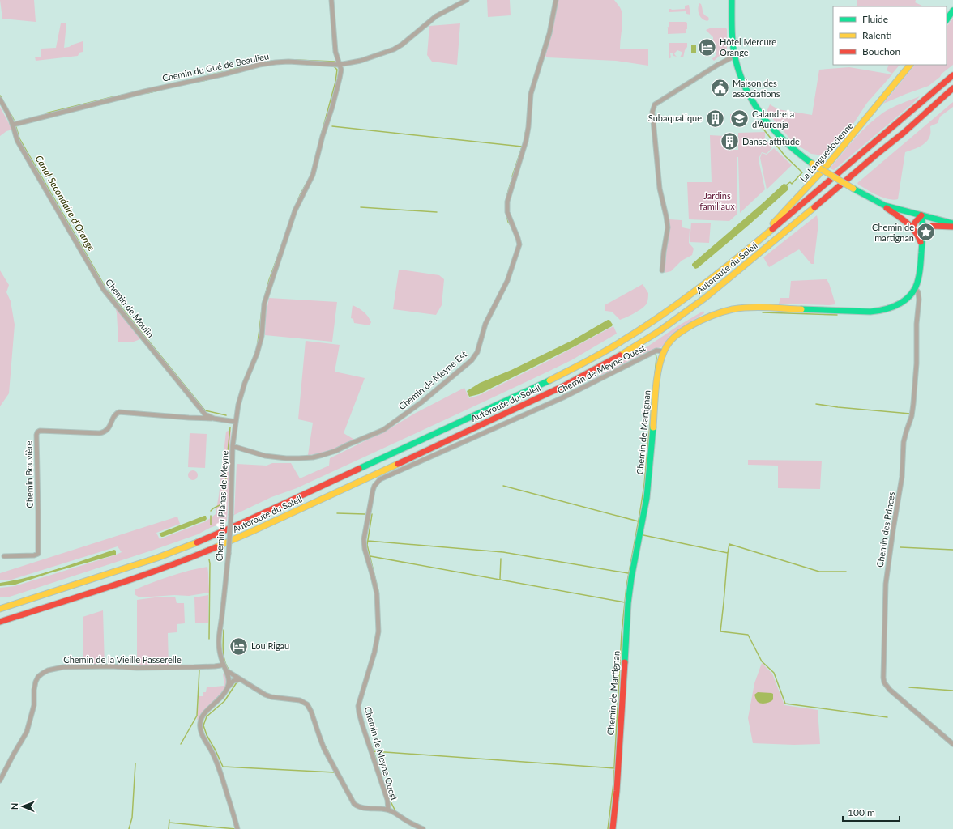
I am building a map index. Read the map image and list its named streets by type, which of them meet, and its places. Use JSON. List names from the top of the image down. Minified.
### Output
{"streets":{"main road":["La Languedocienne","Autoroute du Soleil","Chemin de Martignan"],"street":["Chemin du Gué de Beaulieu","Chemin de Moulin","Chemin de Meyne Ouest","Chemin de Meyne Est","Chemin Bouvière","Chemin du Planas de Meyne","Chemin des Princes","Chemin de la Vieille Passerelle"]},"crossings":[["Chemin du Gué de Beaulieu","Chemin de Moulin"],["Chemin du Gué de Beaulieu","Chemin du Planas de Meyne"],["La Languedocienne","Autoroute du Soleil"],["Chemin de Moulin","Chemin Bouvière"],["Chemin de Moulin","Chemin du Planas de Meyne"],["Chemin de Meyne Ouest","Chemin de Martignan"],["Chemin de Meyne Est","Chemin du Planas de Meyne"],["Chemin de Martignan","Chemin des Princes"],["Chemin du Planas de Meyne","Chemin de la Vieille Passerelle"]],"water":["Canal Secondaire d'Orange"],"parks":["Jardins familiaux"],"places":{"hotel":["Hôtel Mercure Orange","Lou Rigau"],"public building":["Maison des associations"],"building":["Subaquatique","Danse attitude"],"school or university":["Calandreta d'Aurenja"],"place":["Chemin de martignan"]},"legend":["Fluide","Ralenti","Bouchon"],"scale_bar":"100 m","north":"left"}
